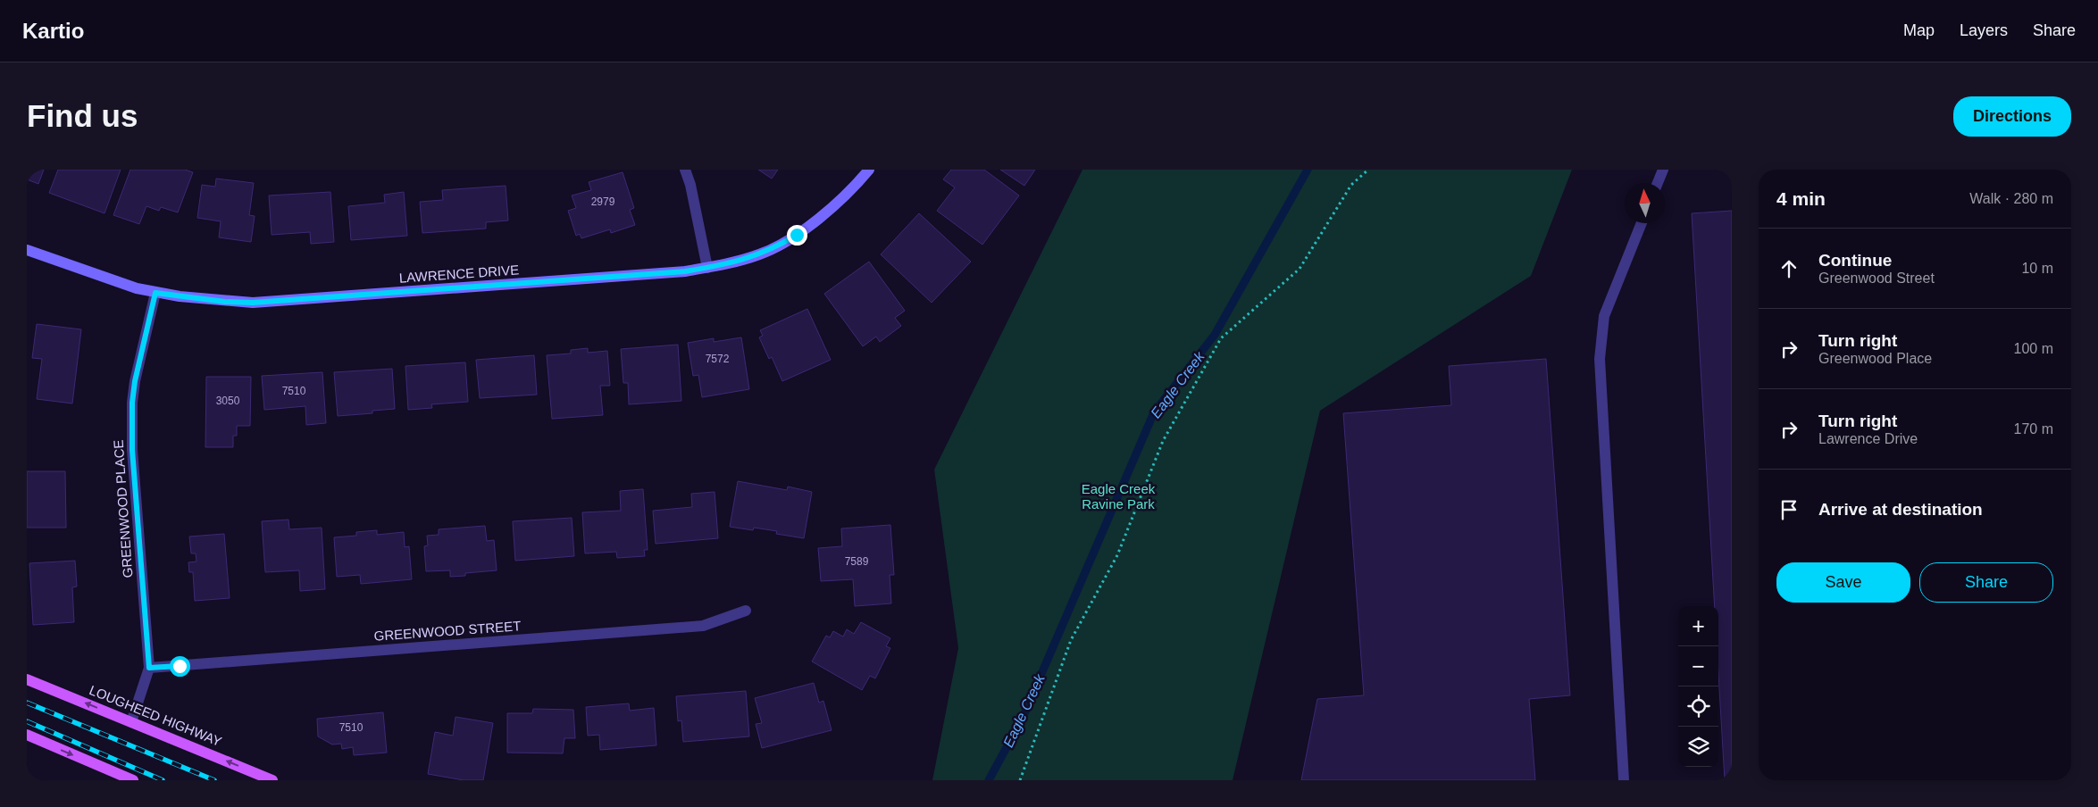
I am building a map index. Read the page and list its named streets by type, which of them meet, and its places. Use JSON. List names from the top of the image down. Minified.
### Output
{"streets":{"main road":["LOUGHEED HIGHWAY"],"street":["LAWRENCE DRIVE","GREENWOOD PLACE","GREENWOOD STREET"]},"crossings":[["LAWRENCE DRIVE","GREENWOOD PLACE"],["GREENWOOD PLACE","GREENWOOD STREET"],["GREENWOOD PLACE","LOUGHEED HIGHWAY"]],"water":["Eagle Creek"],"parks":["Eagle Creek Ravine Park"],"house_numbers":["2979","7572","7510","3050","7589","7510"],"north":"top","page":{"header":"Kartio","nav":["Map","Layers","Share"],"buttons":["Directions",["Save","Share"]],"title":"Find us","heading":["4 min","Walk · 280 m"],"list":[["Continue","Greenwood Street","10 m"],["Turn right","Greenwood Place","100 m"],["Turn right","Lawrence Drive","170 m"],"Arrive at destination"],"map_buttons":["+","−"]}}
